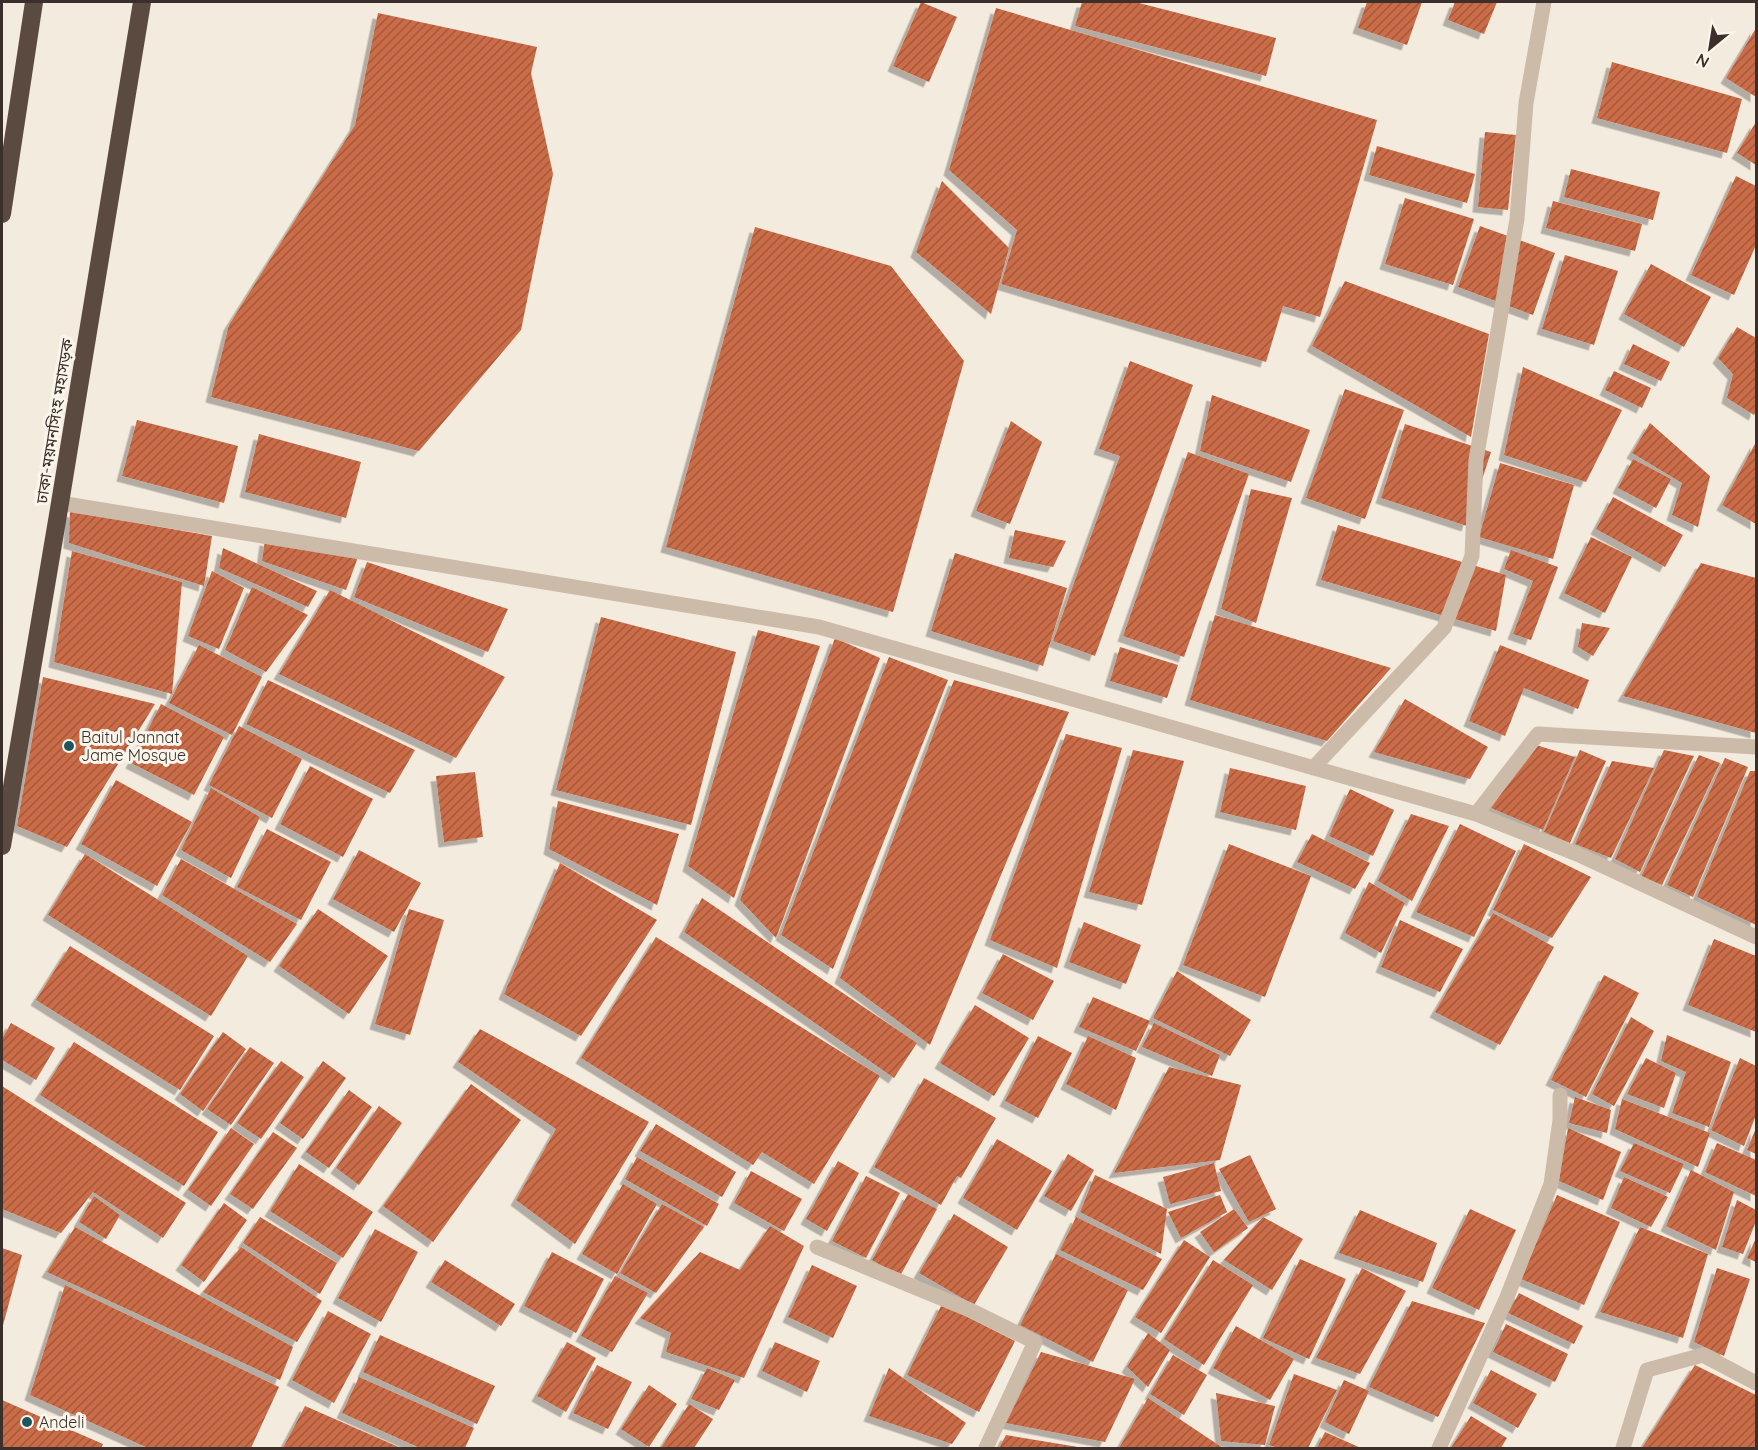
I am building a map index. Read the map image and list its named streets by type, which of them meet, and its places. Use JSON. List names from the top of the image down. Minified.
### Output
{"streets":{"highway":["ঢাকা-ময়মনসিংহ মহাসড়ক"]},"places":["Baitul Jannat Jame Mosque","Andeli"],"north":"bottom left"}
